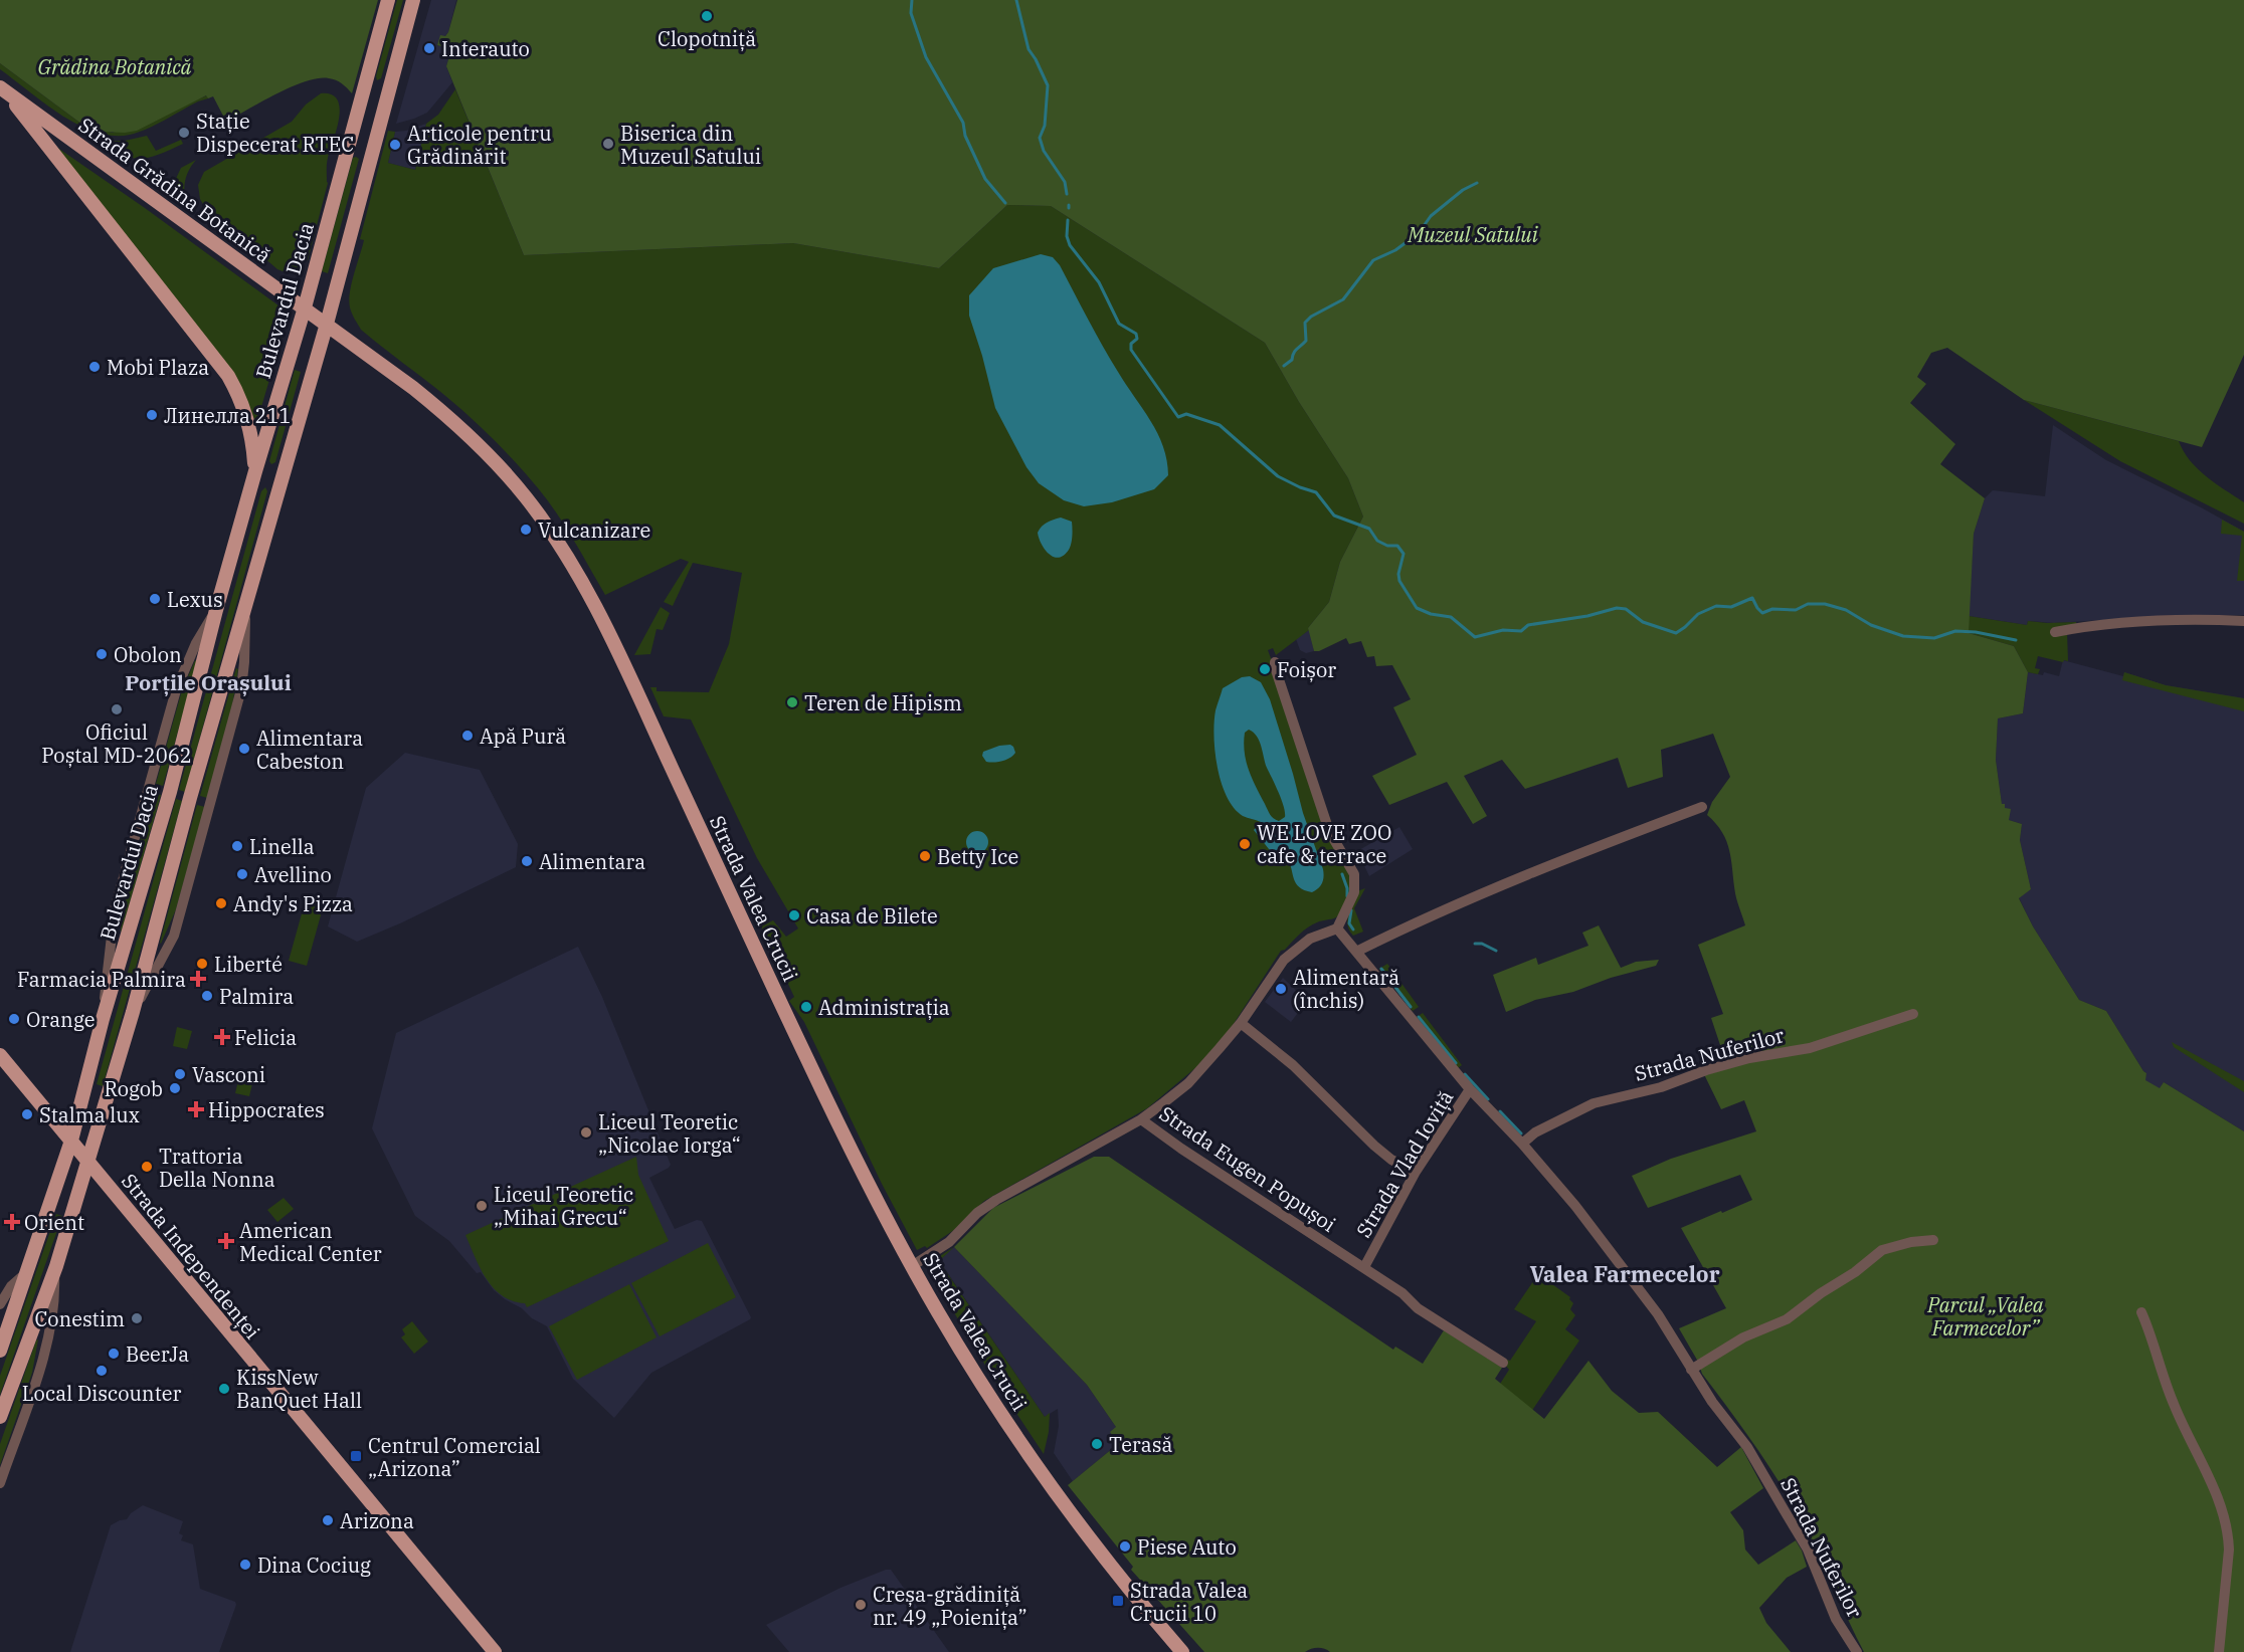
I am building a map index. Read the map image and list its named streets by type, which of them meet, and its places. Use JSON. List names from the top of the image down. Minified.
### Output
{"streets":{"main road":["Strada Grădina Botanică","Bulevardul Dacia","Strada Valea Crucii","Strada Independenței"],"street":["Strada Nuferilor","Strada Vlad Ioviță","Strada Eugen Popușoi"]},"crossings":[["Strada Grădina Botanică","Bulevardul Dacia"],["Strada Grădina Botanică","Strada Valea Crucii"],["Bulevardul Dacia","Strada Valea Crucii"],["Bulevardul Dacia","Strada Independenței"],["Strada Nuferilor","Strada Vlad Ioviță"],["Strada Vlad Ioviță","Strada Eugen Popușoi"]],"districts":["Porțile Orașului","Valea Farmecelor"],"parks":["Grădina Botanică","Muzeul Satului","Parcul „Valea Farmecelor”"],"places":{"other":["Clopotniță","Interauto","Stație Dispecerat RTEC","Biserica din Muzeul Satului","Articole pentru Grădinărit","Mobi Plaza","Линелла 211","Vulcanizare","Lexus","Obolon","Foișor","Teren de Hipism","Oficiul Poștal MD-2062","Apă Pură","Alimentara Cabeston","WE LOVE ZOO cafe & terrace","Linella","Betty Ice","Alimentara","Avellino","Andy's Pizza","Casa de Bilete","Liberté","Alimentară (închis)","Palmira","Administrația","Orange","Vasconi","Rogob","Stalma lux","Liceul Teoretic „Nicolae Iorga“","Trattoria Della Nonna","Liceul Teoretic „Mihai Grecu“","Conestim","BeerJa","Local Discounter","KissNew BanQuet Hall","Terasă","Arizona","Piese Auto","Dina Cociug","Creșa-grădiniță nr. 49 „Poienița”"],"health":["Farmacia Palmira","Felicia","Hippocrates","Orient","American Medical Center"],"transit":["Centrul Comercial „Arizona”","Strada Valea Crucii 10"]}}
